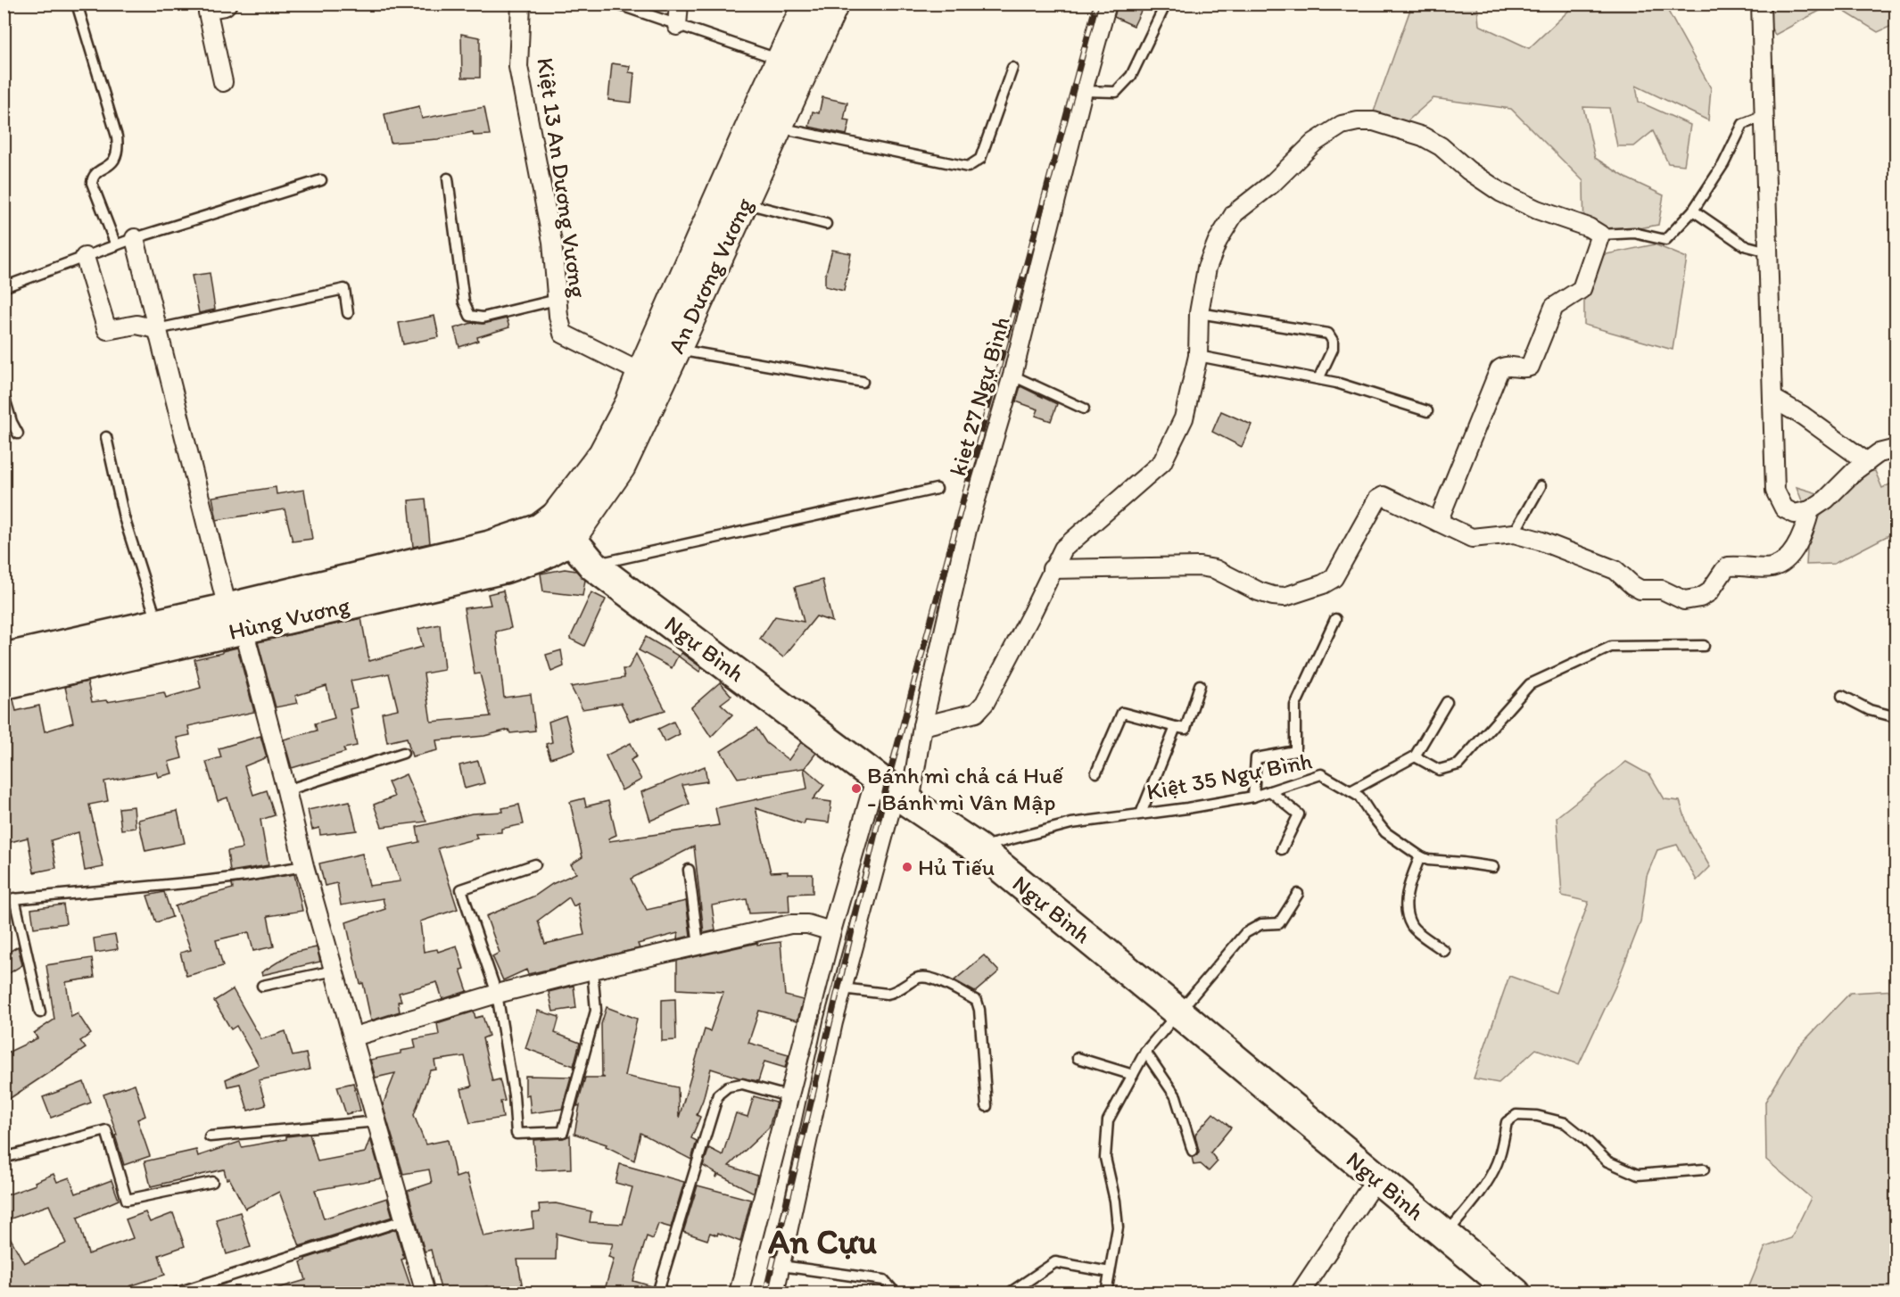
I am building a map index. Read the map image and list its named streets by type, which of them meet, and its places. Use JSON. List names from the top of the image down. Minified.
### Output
{"streets":{"highway":["Hùng Vương","Ngự Bình"],"main road":["An Dương Vương"],"street":["Kiệt 13 An Dương Vương","kiet 27 Ngự Bình"],"lane":["Kiệt 35 Ngự Bình"]},"crossings":[["Kiệt 13 An Dương Vương","An Dương Vương"],["An Dương Vương","Hùng Vương"],["An Dương Vương","Ngự Bình"],["kiet 27 Ngự Bình","Ngự Bình"],["Hùng Vương","Ngự Bình"],["Ngự Bình","Kiệt 35 Ngự Bình"]],"districts":["An Cựu"],"places":["Bánh mì chả cá Huế - Bánh mì Vân Mập","Hủ Tiếu"]}
